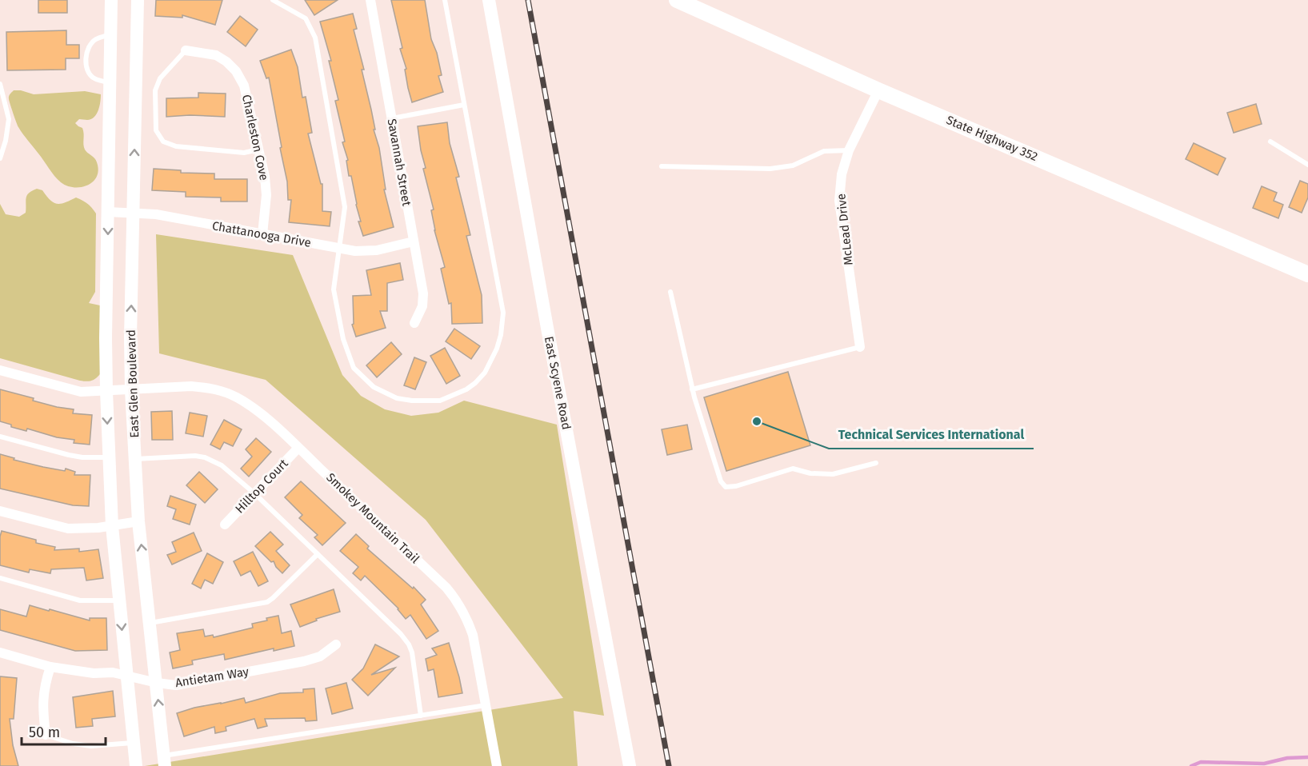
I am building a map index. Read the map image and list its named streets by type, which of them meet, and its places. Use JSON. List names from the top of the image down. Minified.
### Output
{"streets":{"main road":["State Highway 352","East Scyene Road","East Glen Boulevard"],"street":["Charleston Cove","Savannah Street","McLead Drive","Chattanooga Drive","Hilltop Court","Smokey Mountain Trail","Antietam Way"]},"crossings":[["Charleston Cove","Chattanooga Drive"],["State Highway 352","McLead Drive"],["Savannah Street","Chattanooga Drive"],["Chattanooga Drive","East Glen Boulevard"],["East Glen Boulevard","Smokey Mountain Trail"],["East Glen Boulevard","Antietam Way"],["Hilltop Court","Smokey Mountain Trail"]],"places":["Technical Services International"],"scale_bar":"50 m"}
